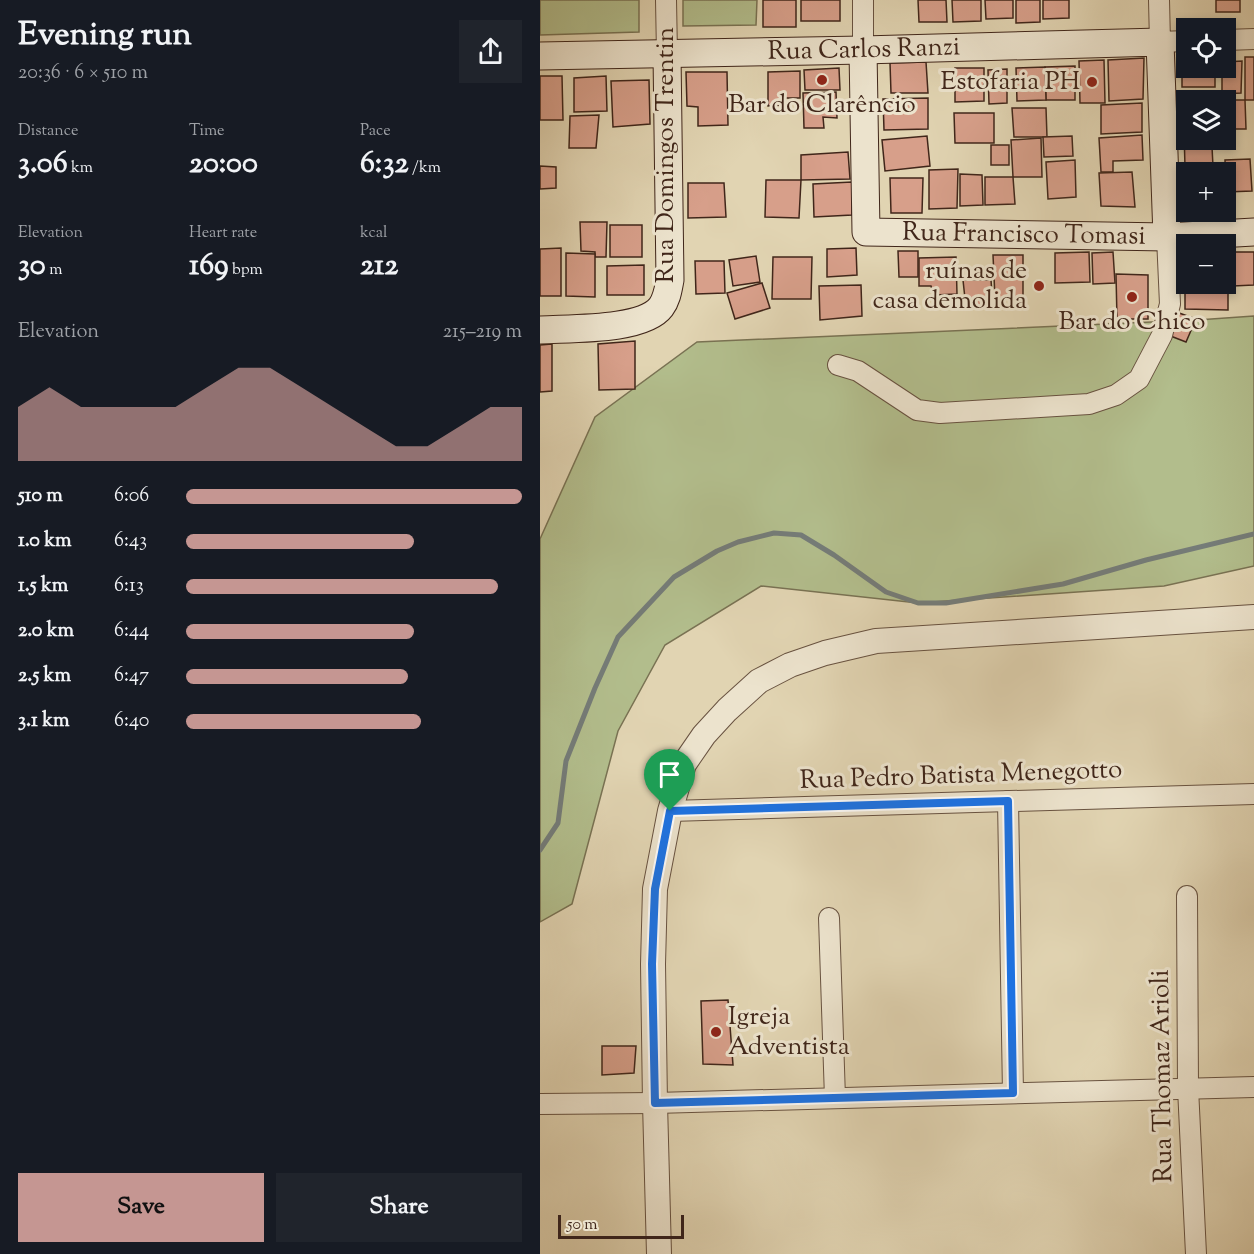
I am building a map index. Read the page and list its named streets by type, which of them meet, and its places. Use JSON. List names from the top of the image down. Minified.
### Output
{"streets":{"main road":["Rua Carlos Ranzi","Rua Domingos Trentin","Rua Francisco Tomasi"],"street":["Rua Pedro Batista Menegotto","Rua Thomaz Arioli"]},"crossings":[["Rua Carlos Ranzi","Rua Domingos Trentin"],["Rua Carlos Ranzi","Rua Francisco Tomasi"]],"places":["Bar do Clarêncio","Estofaria PH","ruínas de casa demolida","Bar do Chico","Igreja Adventista"],"scale_bar":"50 m","page":{"heading":["Evening run","20:36 · 6 × 510 m"],"map_buttons":["+","−"],"stats":[["Distance","3.06 km"],["Time","20:00"],["Pace","6:32 /km"],["Elevation","30 m"],["Heart rate","169 bpm"],["kcal","212"]],"chart":["Elevation","215–219 m"],"list":[{"name":"510 m","note":"6:06"},{"name":"1.0 km","note":"6:43"},{"name":"1.5 km","note":"6:13"},{"name":"2.0 km","note":"6:44"},{"name":"2.5 km","note":"6:47"},{"name":"3.1 km","note":"6:40"}],"buttons":["Save","Share"],"scale":"50 m"}}
